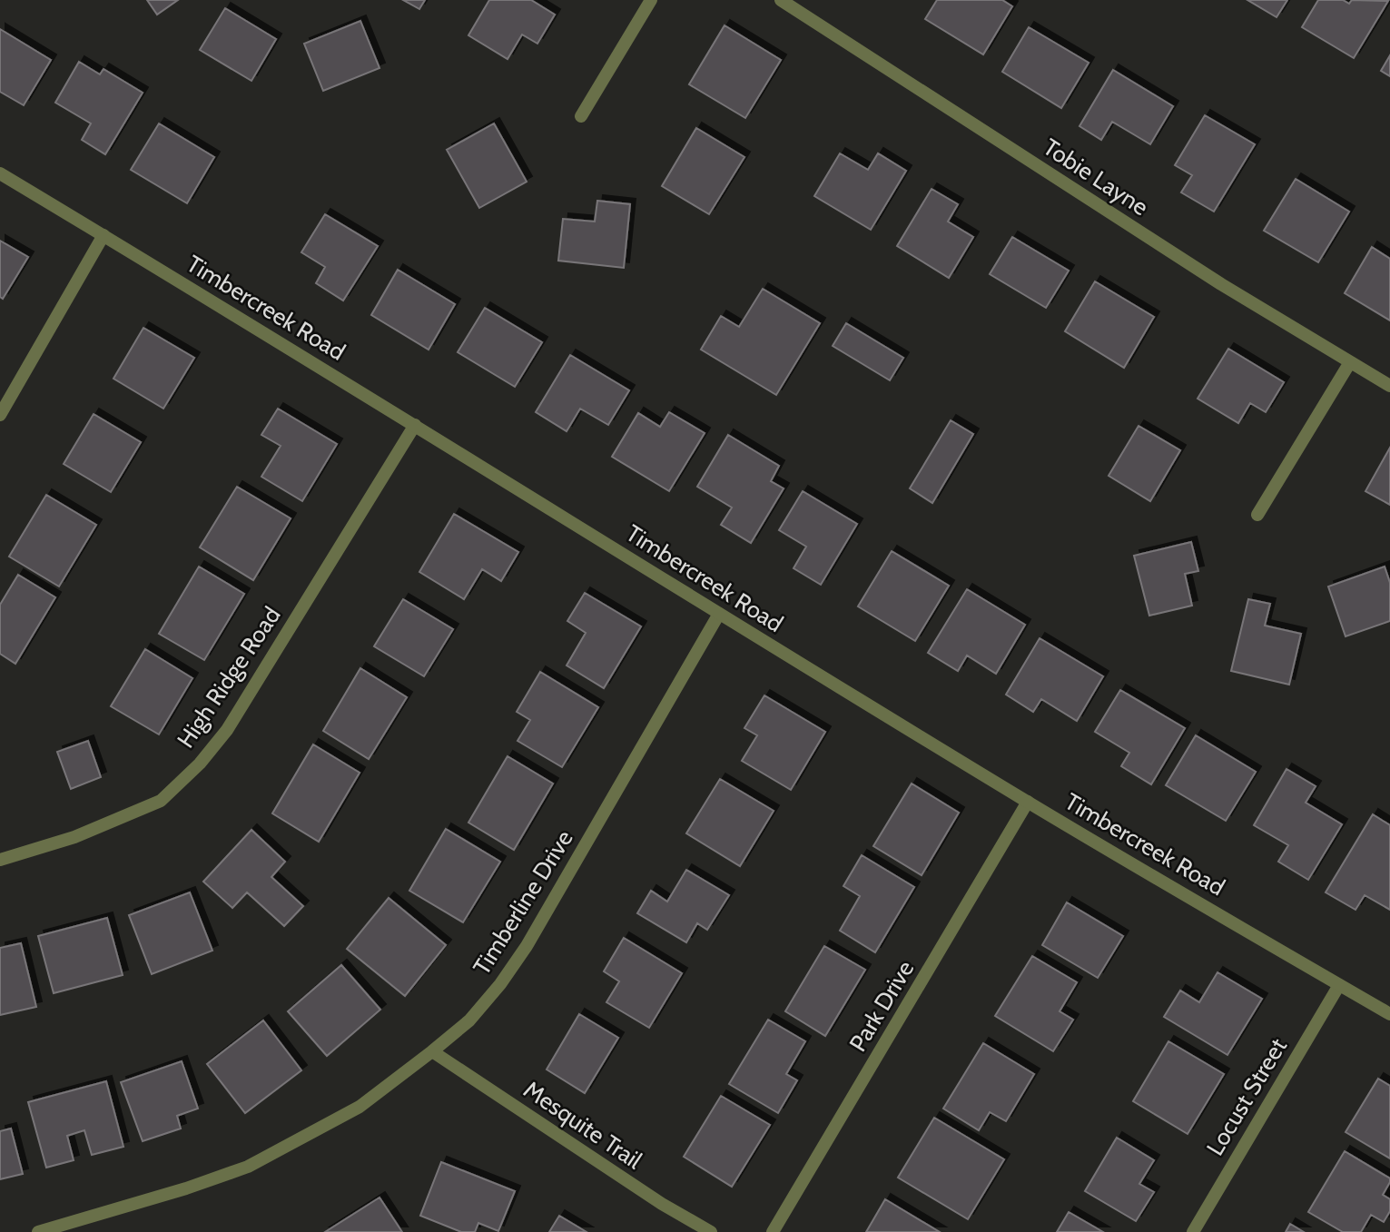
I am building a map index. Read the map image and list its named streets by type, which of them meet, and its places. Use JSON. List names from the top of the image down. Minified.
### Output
{"streets":{"street":["Tobie Layne","Timbercreek Road","High Ridge Road","Timberline Drive","Park Drive","Locust Street","Mesquite Trail"]},"crossings":[["Timbercreek Road","High Ridge Road"],["Timbercreek Road","Timberline Drive"],["Timbercreek Road","Park Drive"],["Timbercreek Road","Locust Street"],["Timberline Drive","Mesquite Trail"]]}
